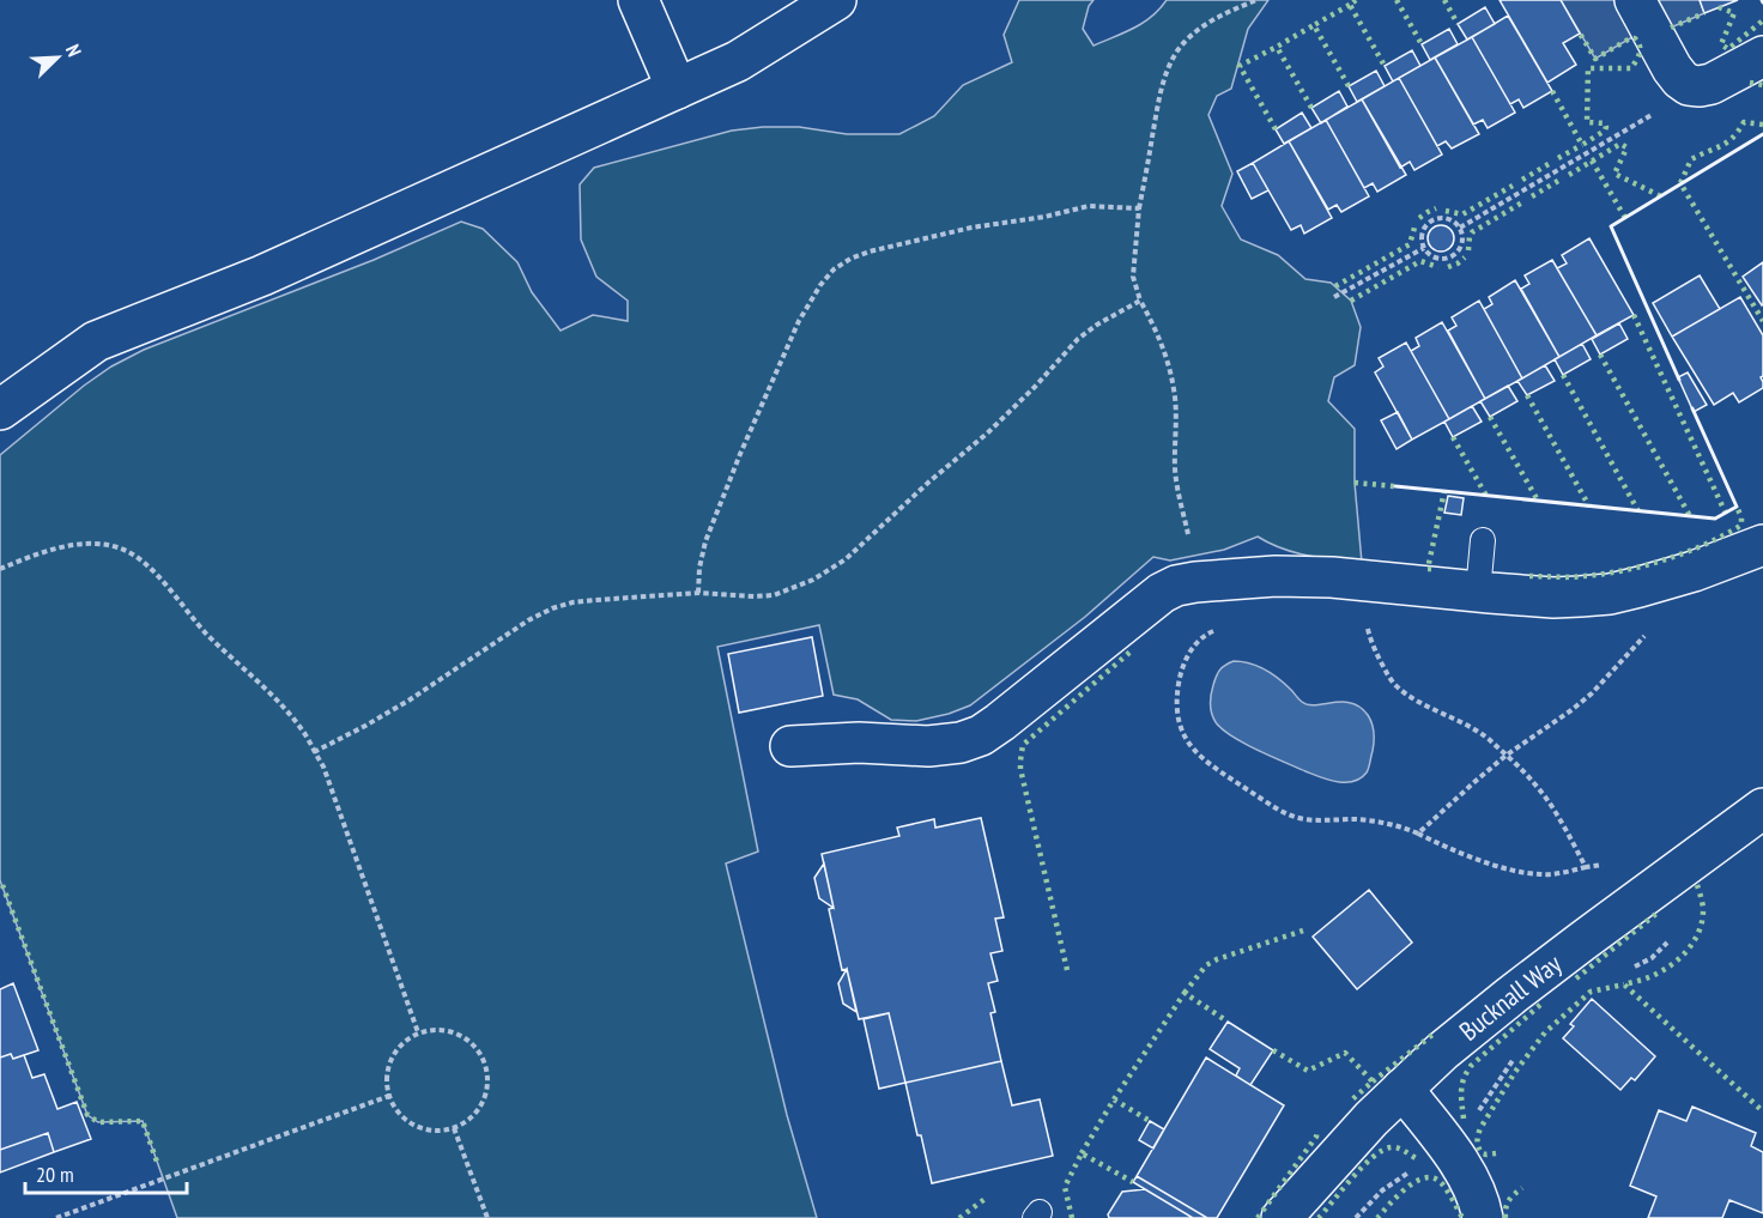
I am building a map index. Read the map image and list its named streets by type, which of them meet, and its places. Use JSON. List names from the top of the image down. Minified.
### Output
{"streets":{"street":["Bucknall Way"]},"scale_bar":"20 m","north":"top right"}
